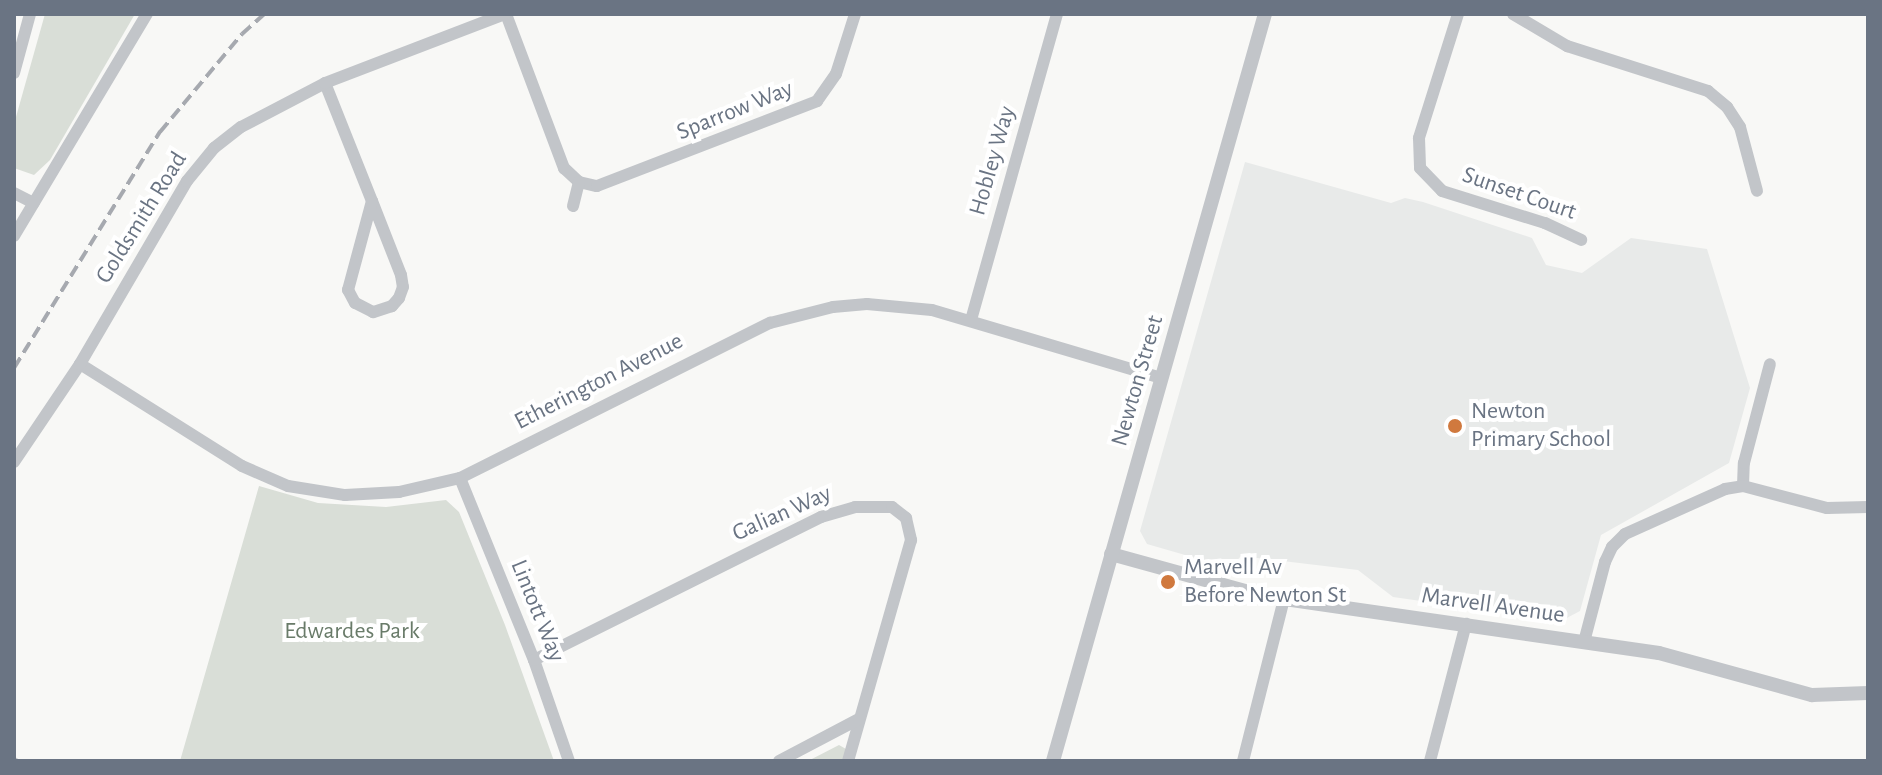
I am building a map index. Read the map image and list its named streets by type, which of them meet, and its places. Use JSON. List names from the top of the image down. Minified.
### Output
{"streets":{"street":["Sparrow Way","Hobley Way","Sunset Court","Goldsmith Road","Newton Street","Etherington Avenue","Galian Way","Marvell Avenue","Lintott Way"]},"crossings":[["Hobley Way","Etherington Avenue"],["Goldsmith Road","Etherington Avenue"],["Newton Street","Etherington Avenue"],["Newton Street","Marvell Avenue"],["Etherington Avenue","Lintott Way"],["Galian Way","Lintott Way"]],"parks":["Edwardes Park"],"places":["Newton Primary School","Marvell Av Before Newton St"]}
